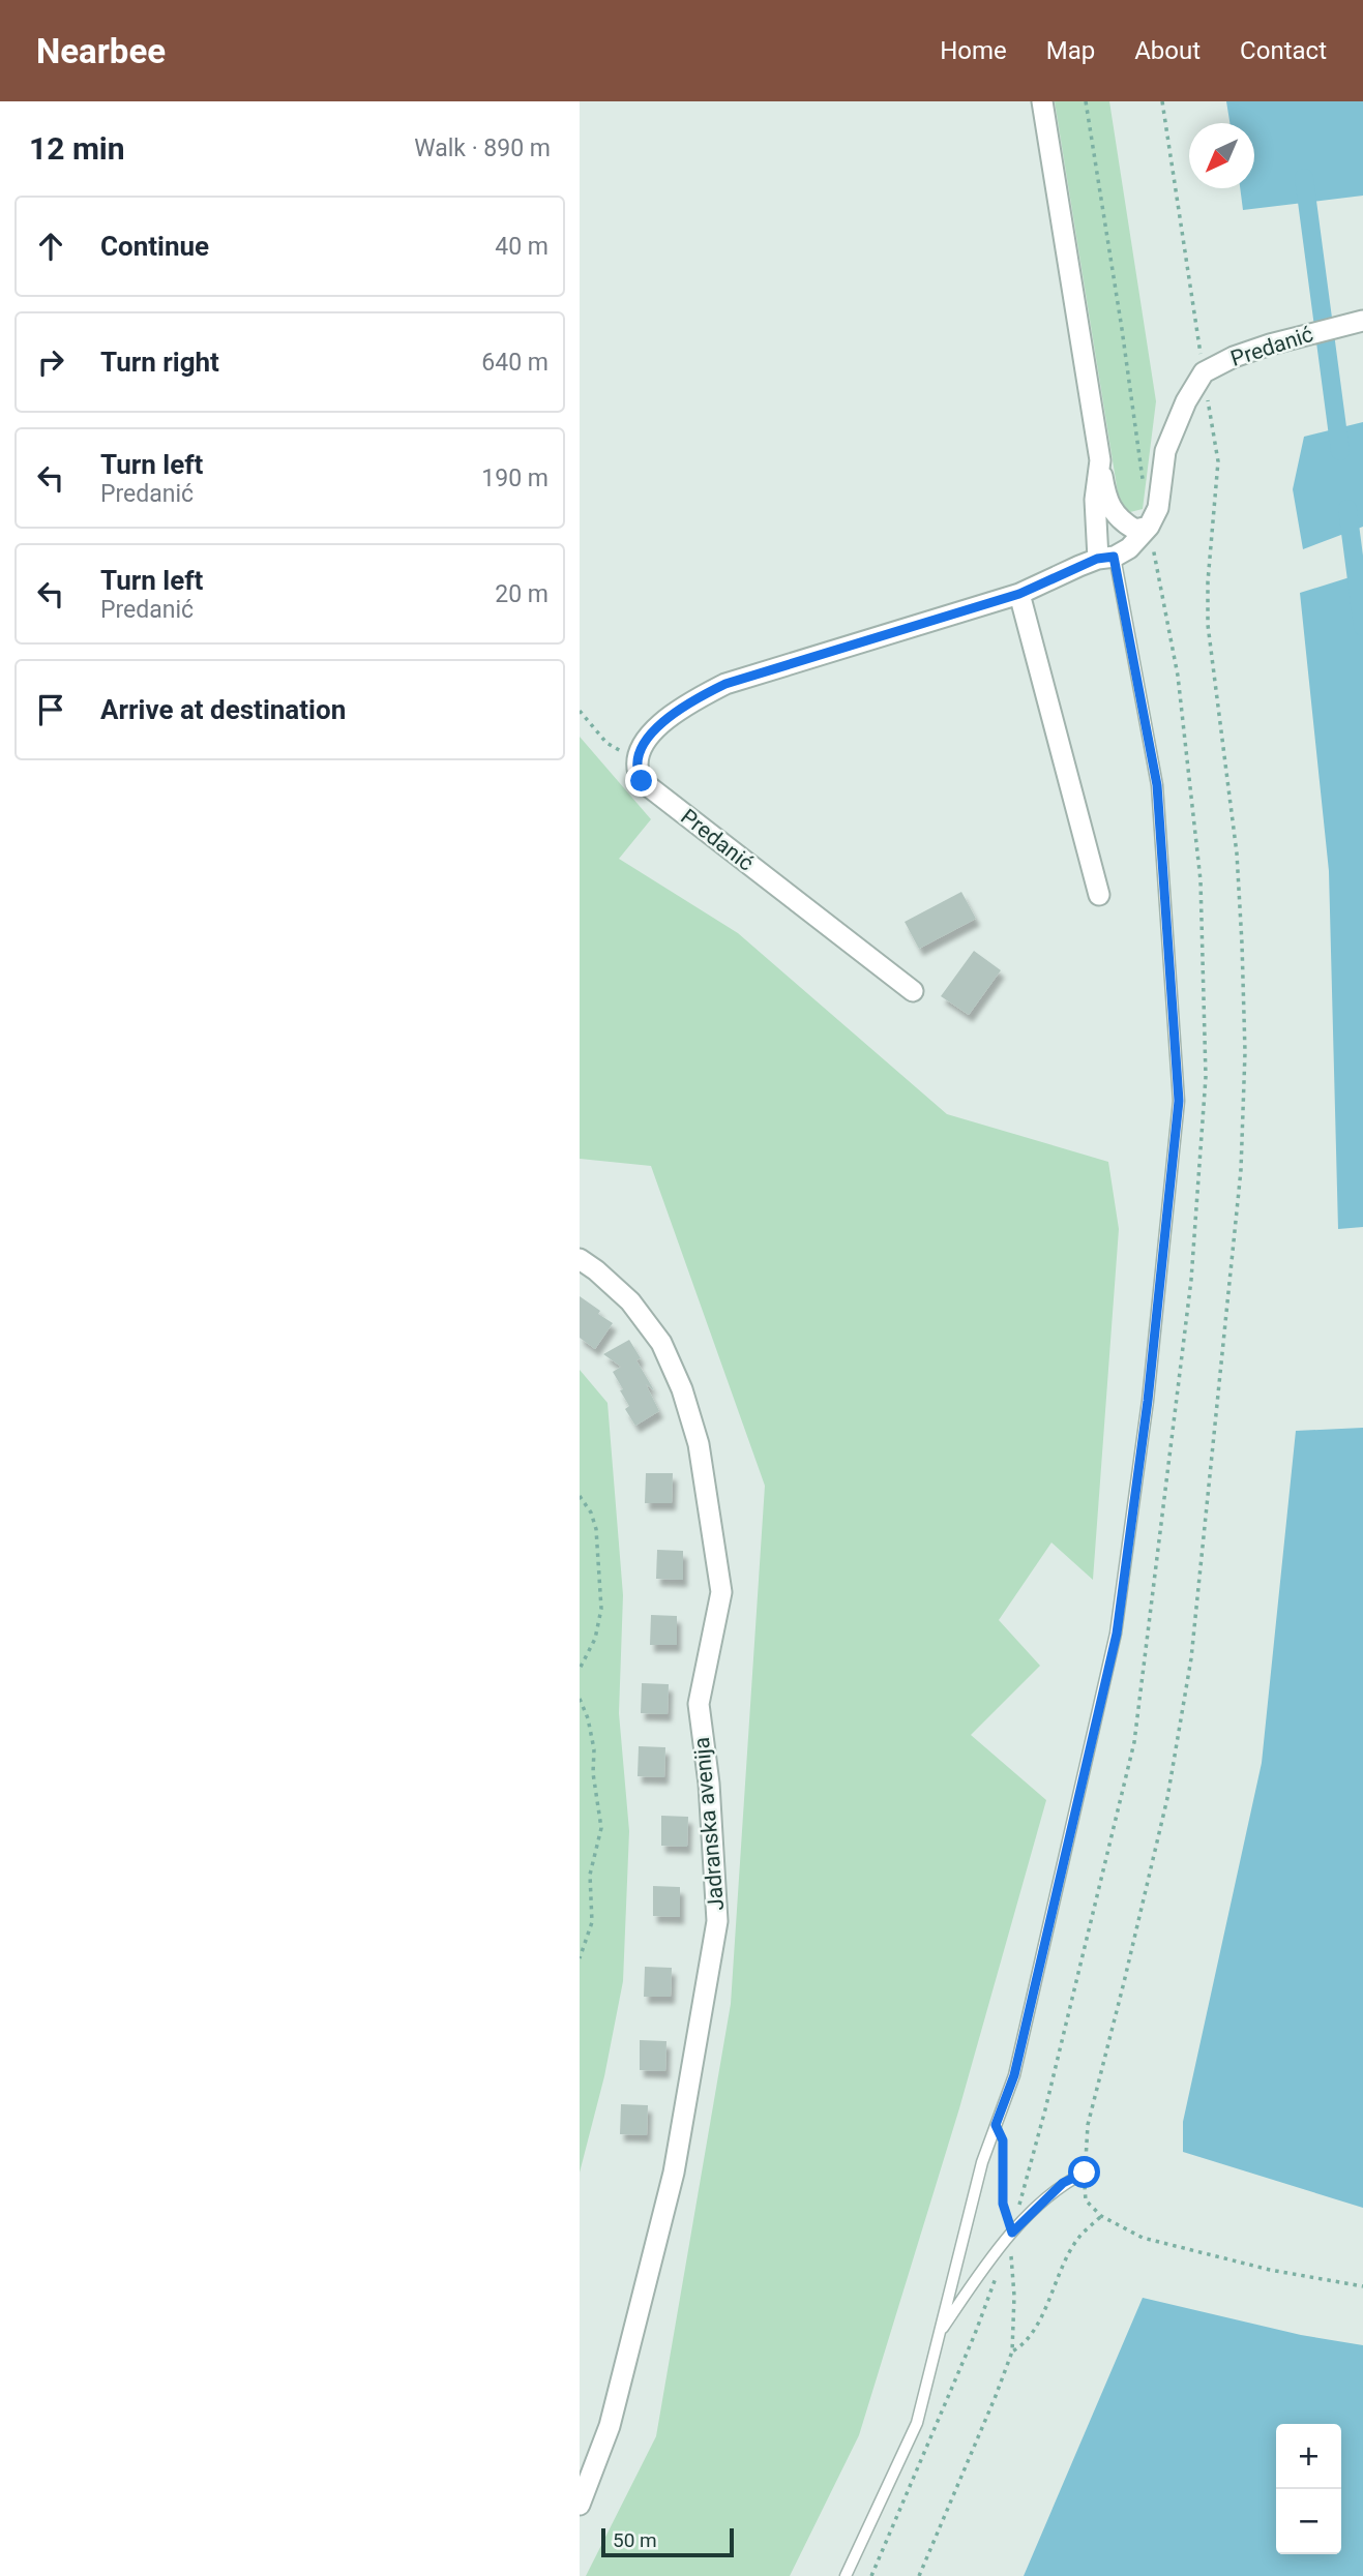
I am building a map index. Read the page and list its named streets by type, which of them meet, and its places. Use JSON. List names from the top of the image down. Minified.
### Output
{"streets":{"street":["Predanić","Jadranska avenija"]},"scale_bar":"50 m","north":"bottom left","page":{"header":"Nearbee","nav":["Home","Map","About","Contact"],"heading":["12 min","Walk · 890 m"],"list":[["Continue","40 m"],["Turn right","640 m"],["Turn left","Predanić","190 m"],["Turn left","Predanić","20 m"],"Arrive at destination"],"map_buttons":["+","−"],"scale":"50 m"}}
